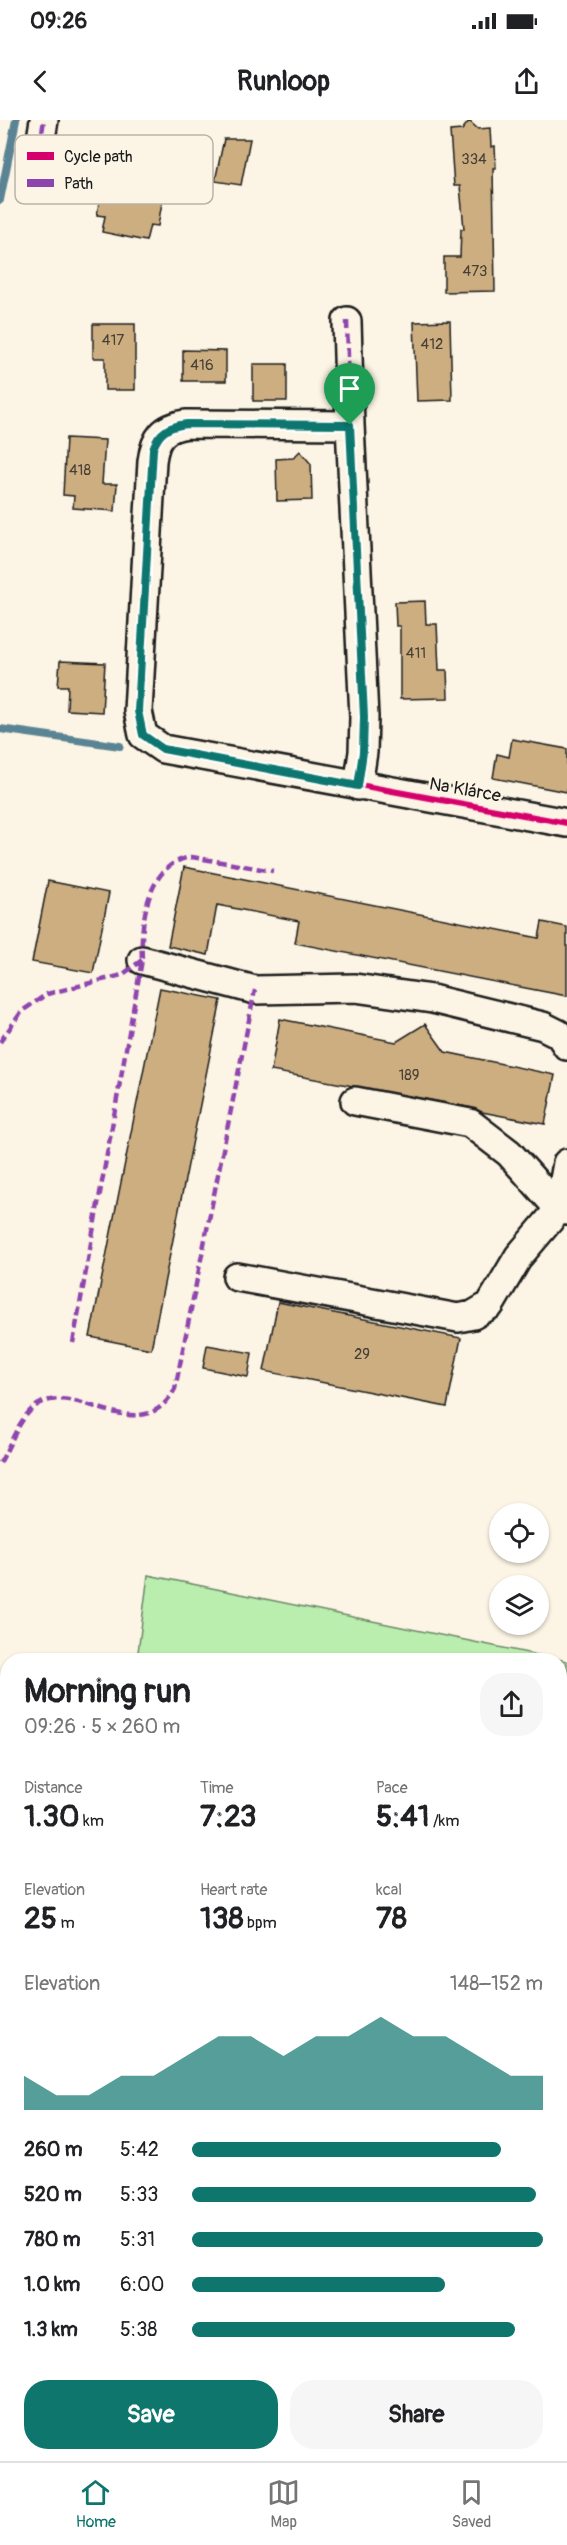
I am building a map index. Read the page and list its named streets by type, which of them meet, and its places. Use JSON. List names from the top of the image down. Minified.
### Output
{"streets":{"street":["Na Klárce"]},"house_numbers":["334","473","417","412","416","418","411","189","29"],"legend":["Cycle path","Path"],"page":{"status":"09:26","header":"Runloop","heading":["Morning run","09:26 · 5 × 260 m"],"stats":[["Distance","1.30 km"],["Time","7:23"],["Pace","5:41 /km"],["Elevation","25 m"],["Heart rate","138 bpm"],["kcal","78"]],"chart":["Elevation","148–152 m"],"list":[{"name":"260 m","note":"5:42"},{"name":"520 m","note":"5:33"},{"name":"780 m","note":"5:31"},{"name":"1.0 km","note":"6:00"},{"name":"1.3 km","note":"5:38"}],"buttons":["Save","Share"],"tabs":["Home","Map","Saved"]}}
